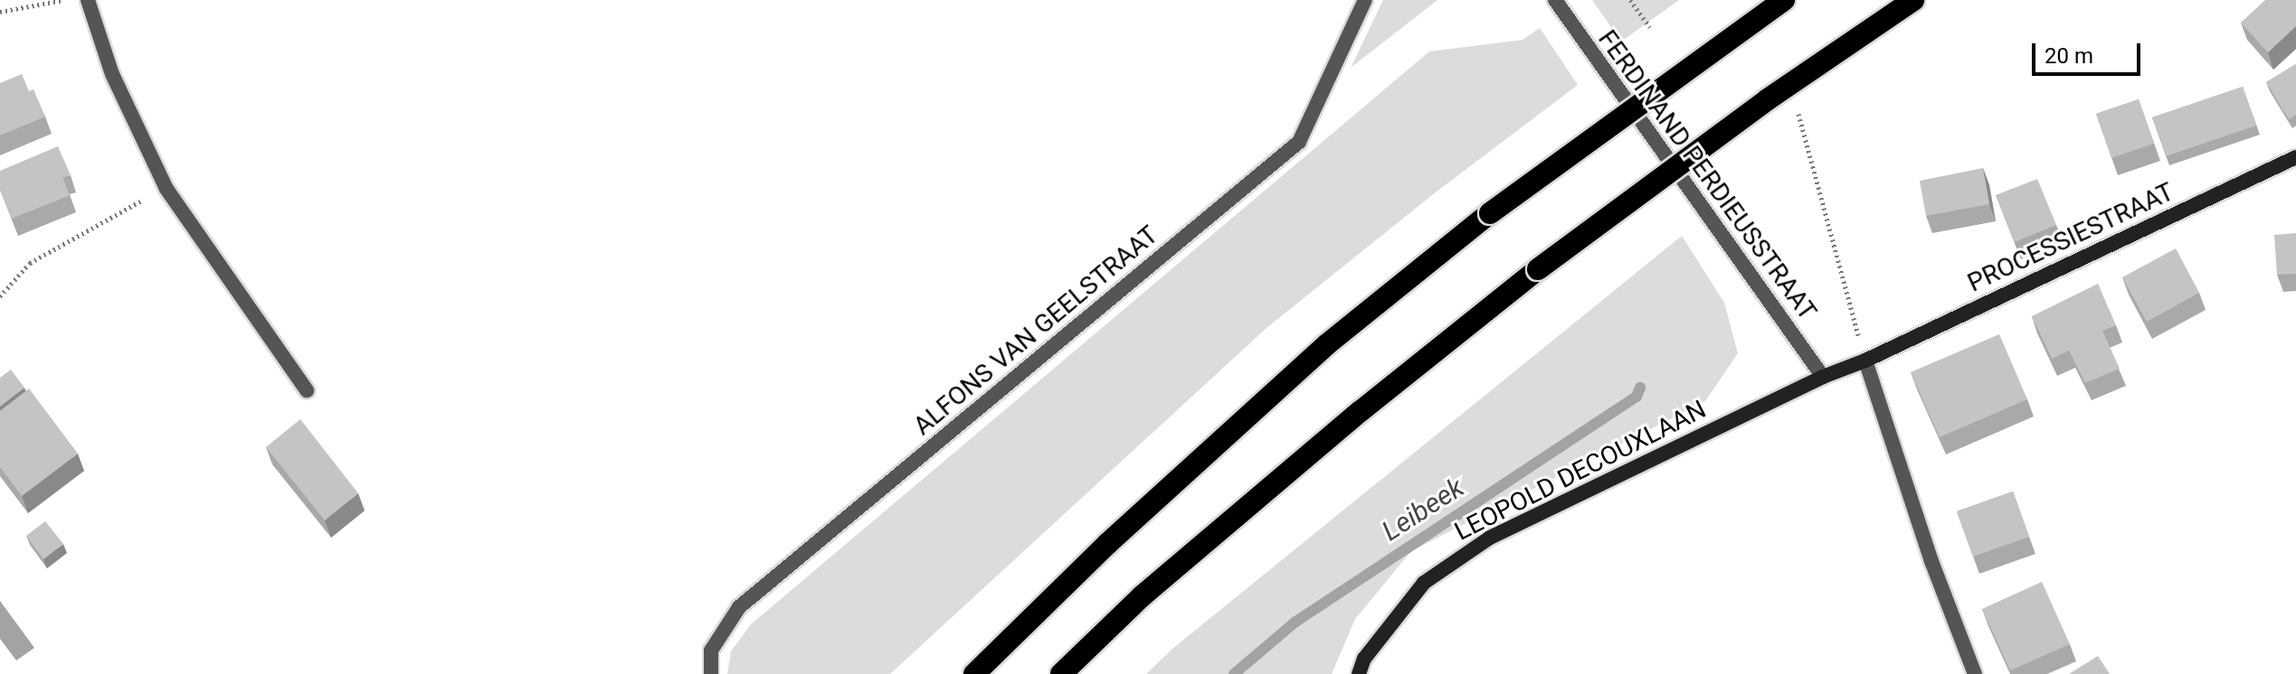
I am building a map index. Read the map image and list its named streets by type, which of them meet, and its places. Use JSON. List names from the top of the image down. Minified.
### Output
{"streets":{"street":["FERDINAND PERDIEUSSTRAAT","PROCESSIESTRAAT","ALFONS VAN GEELSTRAAT","LEOPOLD DECOUXLAAN"]},"crossings":[["FERDINAND PERDIEUSSTRAAT","LEOPOLD DECOUXLAAN"],["PROCESSIESTRAAT","LEOPOLD DECOUXLAAN"]],"water":["Leibeek"],"scale_bar":"20 m"}
